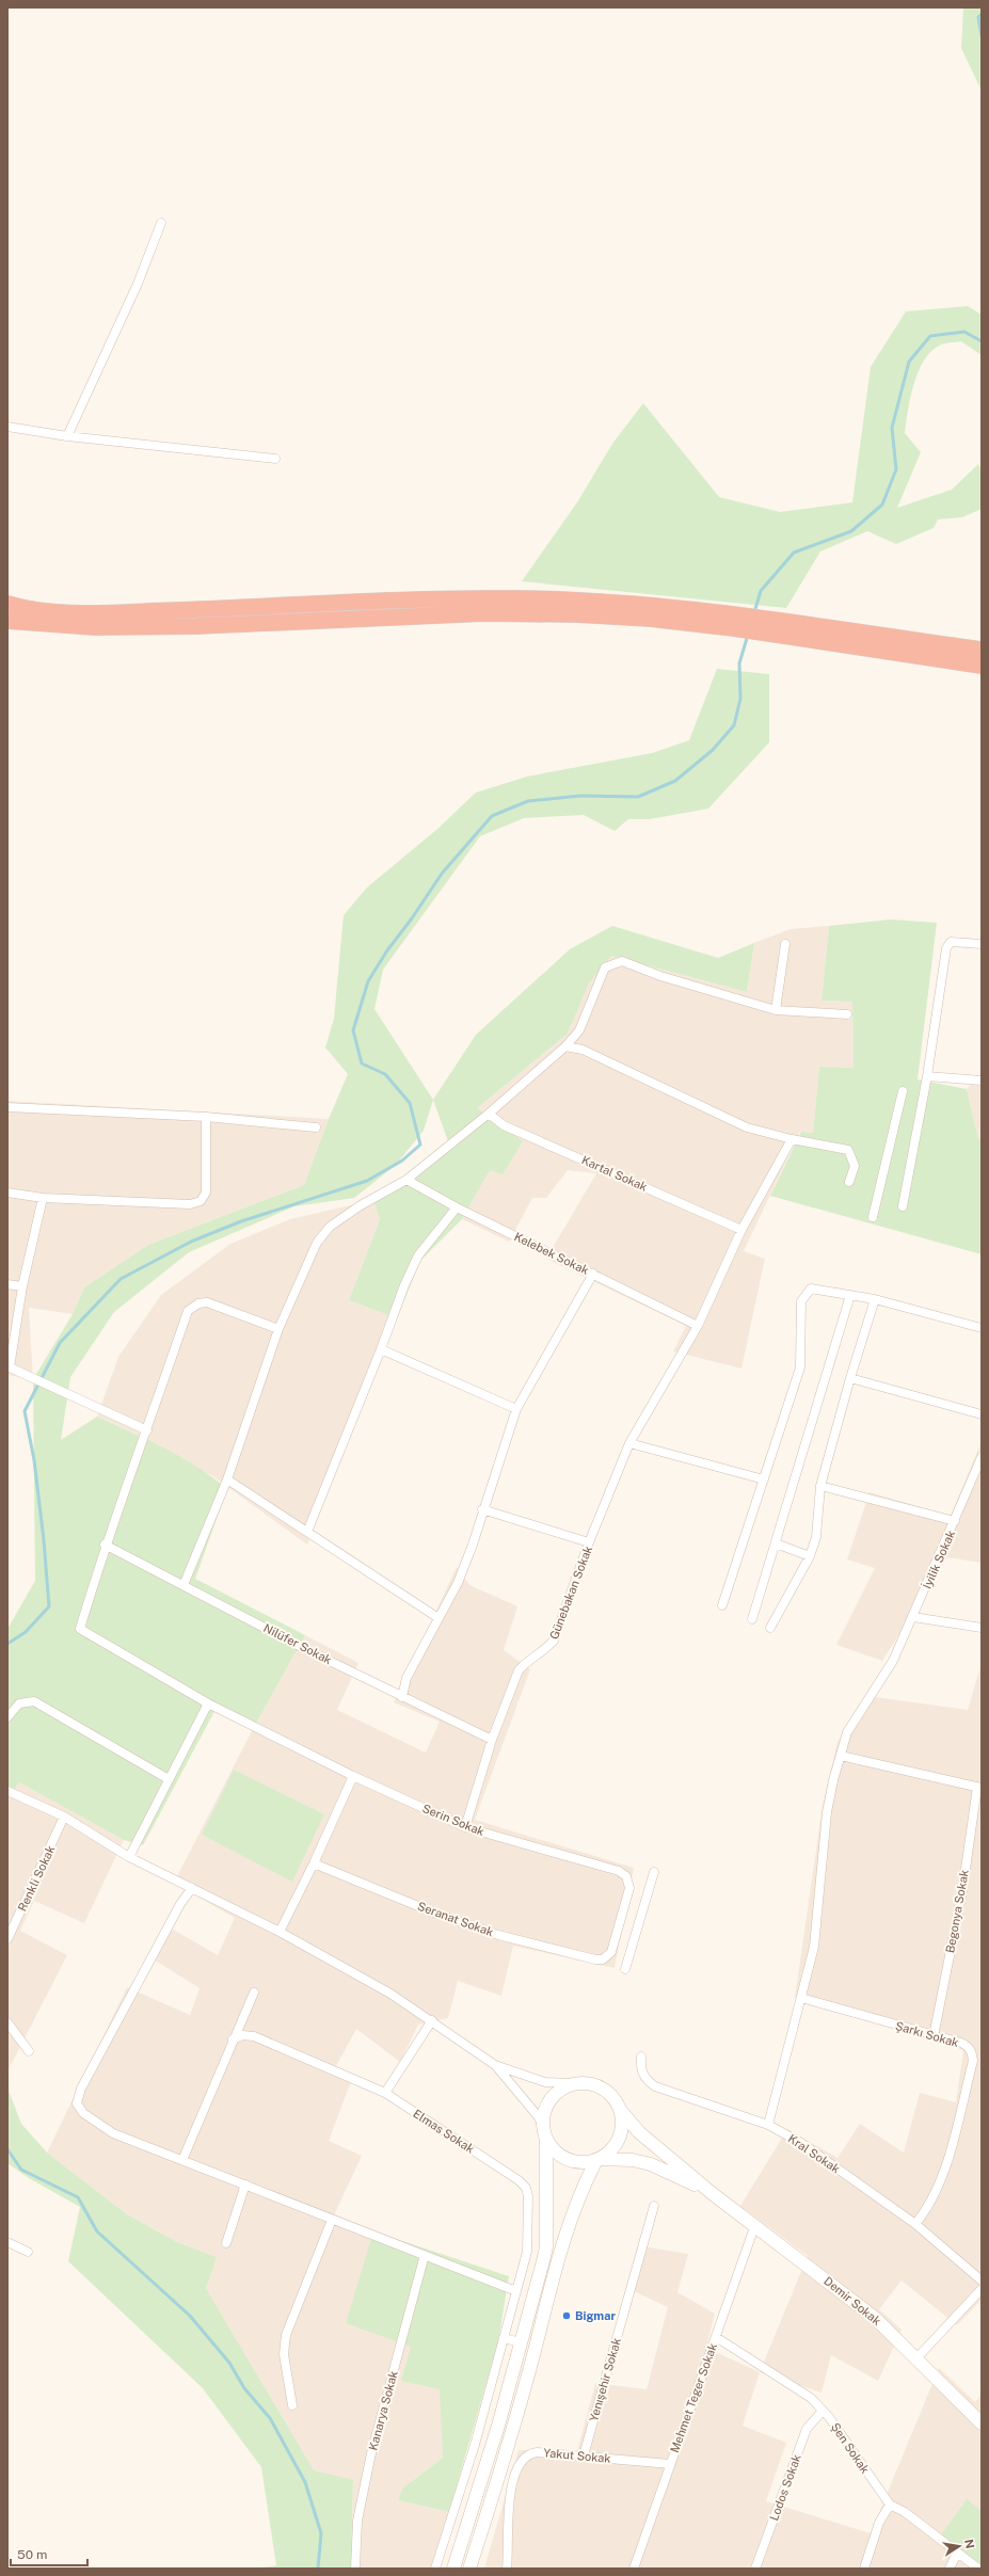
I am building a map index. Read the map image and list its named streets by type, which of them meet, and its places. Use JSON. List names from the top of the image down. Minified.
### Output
{"streets":{"street":["Kartal Sokak","Kelebek Sokak","İyilik Sokak","Günebakan Sokak","Nilüfer Sokak","Serin Sokak","Renkli Sokak","Begonya Sokak","Seranat Sokak","Şarkı Sokak","Elmas Sokak","Kral Sokak","Demir Sokak","Yenışehir Sokak","Mehmet Teger Sokak","Kanarya Sokak","Şen Sokak","Yakut Sokak","Lodos Sokak"]},"crossings":[["Kartal Sokak","Günebakan Sokak"],["Kelebek Sokak","Günebakan Sokak"],["İyilik Sokak","Şarkı Sokak"],["İyilik Sokak","Kral Sokak"],["Günebakan Sokak","Nilüfer Sokak"],["Günebakan Sokak","Serin Sokak"],["Nilüfer Sokak","Serin Sokak"],["Serin Sokak","Seranat Sokak"],["Begonya Sokak","Şarkı Sokak"],["Şarkı Sokak","Kral Sokak"],["Demir Sokak","Mehmet Teger Sokak"],["Yenışehir Sokak","Yakut Sokak"],["Mehmet Teger Sokak","Şen Sokak"],["Mehmet Teger Sokak","Yakut Sokak"],["Şen Sokak","Lodos Sokak"]],"places":["Bigmar"],"scale_bar":"50 m","north":"right"}
